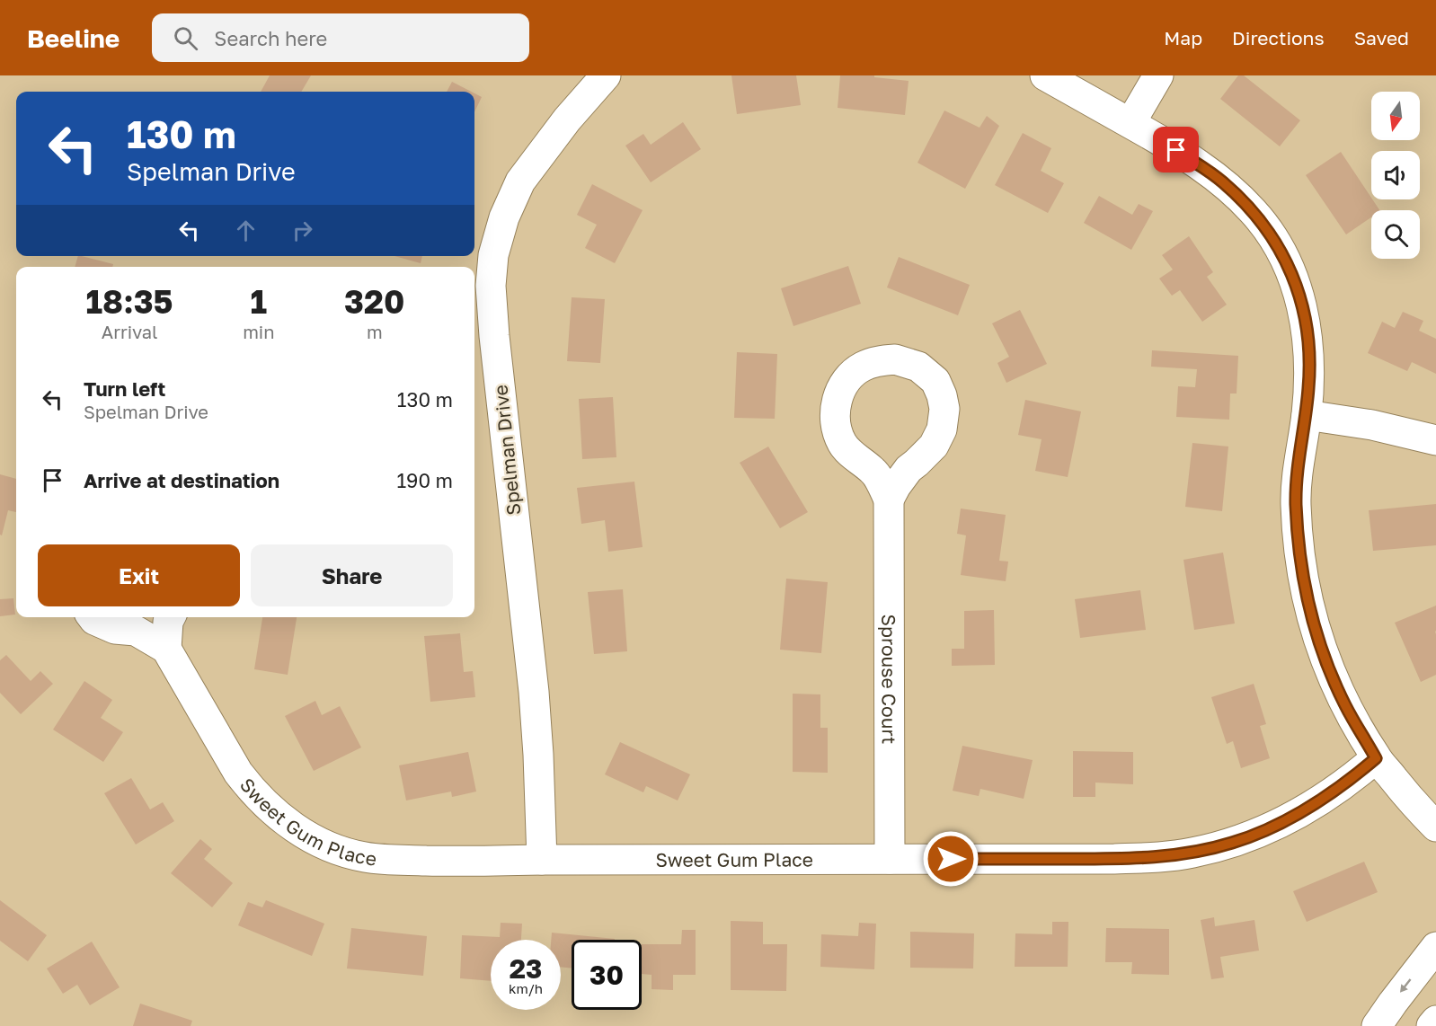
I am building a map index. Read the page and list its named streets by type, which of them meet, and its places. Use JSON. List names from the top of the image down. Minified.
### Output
{"streets":{"street":["Spelman Drive","Sprouse Court","Sweet Gum Place"]},"crossings":[["Spelman Drive","Sweet Gum Place"],["Sprouse Court","Sweet Gum Place"]],"north":"bottom","page":{"header":"Beeline","search":"Search here","nav":["Map","Directions","Saved"],"turn":["130 m","Spelman Drive"],"eta":["18:35","Arrival","1","min","320","m"],"list":[{"name":"Turn left","note":"Spelman Drive","value":"130 m"},{"name":"Arrive at destination","value":"190 m"}],"buttons":["Exit","Share"],"speed":"23 km/h","limit":"30"}}
